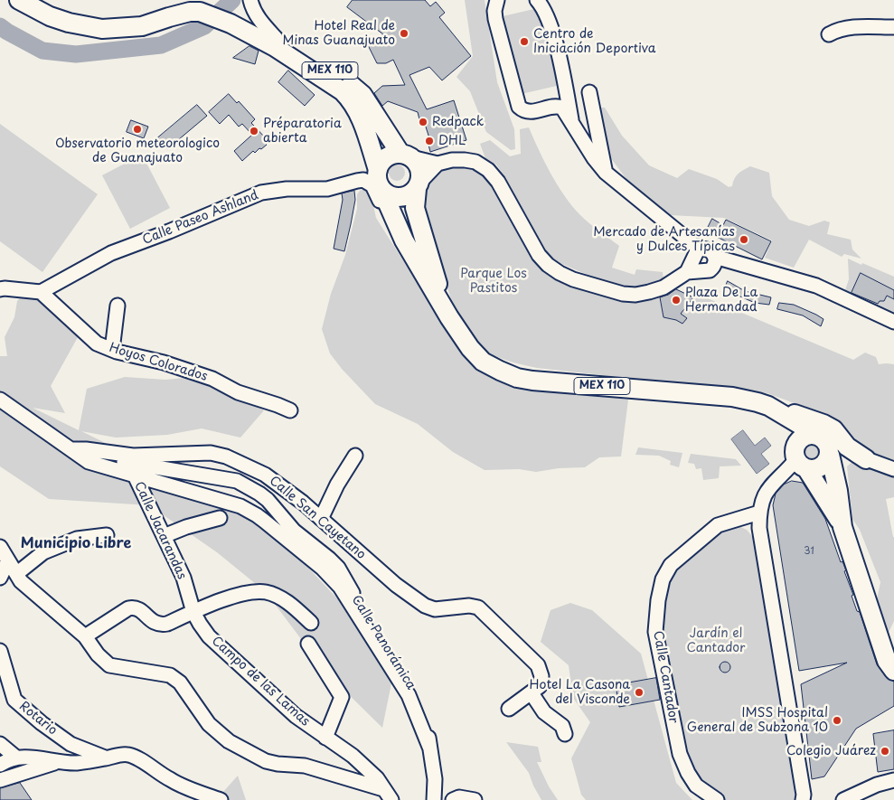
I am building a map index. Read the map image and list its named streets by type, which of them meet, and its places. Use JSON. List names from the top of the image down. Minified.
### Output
{"streets":{"main road":["MEX 110"],"street":["Calle Paseo Ashland","Hoyos Colorados","Calle San Cayetano","Calle Jacarandas","Calle Panorámica","Calle Cantador","Campo de las Lamas","Rotario"]},"crossings":[["MEX 110","Calle Paseo Ashland"],["Calle Paseo Ashland","Hoyos Colorados"],["Calle San Cayetano","Calle Panorámica"],["Calle Jacarandas","Calle Panorámica"],["Calle Jacarandas","Campo de las Lamas"]],"districts":["Municipio Libre"],"parks":["Parque Los Pastitos","Jardín el Cantador"],"places":["Hotel Real de Minas Guanajuato","Centro de Iniciación Deportiva","Redpack","Observatorio meteorologico de Guanajuato","Préparatoria abierta","DHL","Mercado de Artesanías y Dulces Típicas","Plaza De La Hermandad","Hotel La Casona del Visconde","IMSS Hospital General de Subzona 10","Colegio Juárez"],"house_numbers":["31"]}
